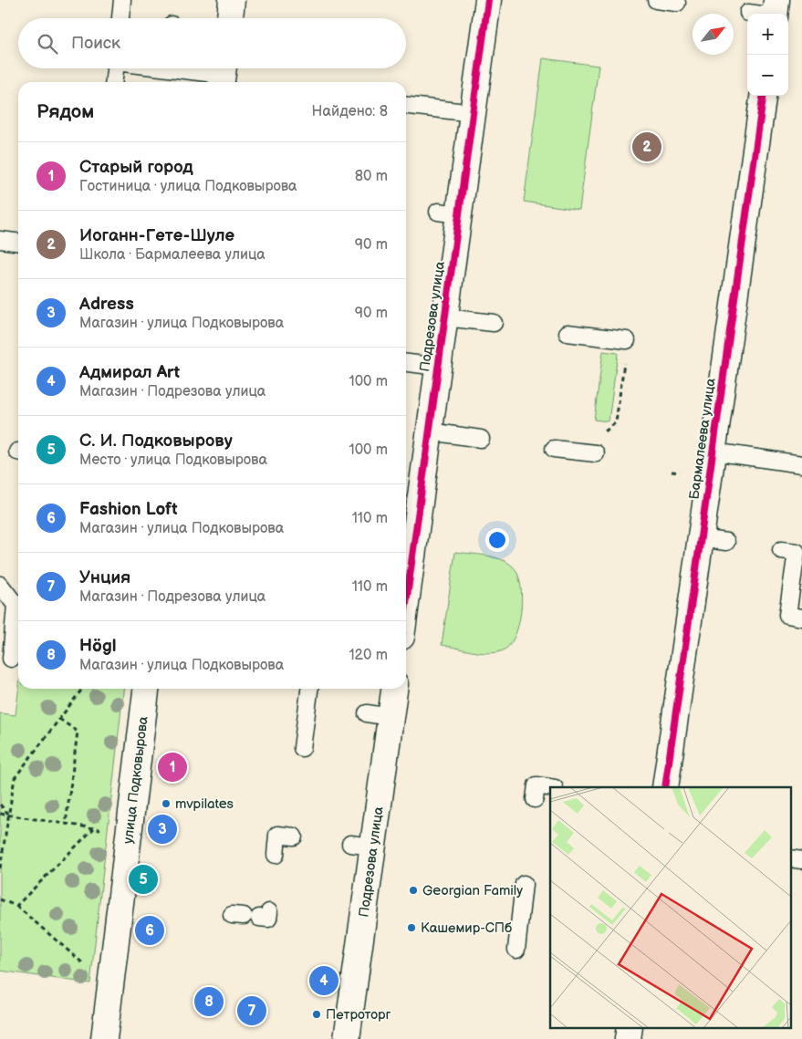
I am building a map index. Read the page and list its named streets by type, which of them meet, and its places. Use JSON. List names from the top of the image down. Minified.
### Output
{"streets":{"street":["Подрезова улица","Бармалеева улица","улица Подковырова"]},"places":["mvpilates","Georgian Family","Кашемир-СПб","Петроторг"],"north":"top right","page":{"map_buttons":["+","−"],"search":"Поиск","heading":["Рядом","Найдено: 8"],"pins":["2","1","3","5","6","4","8","7"],"list":[{"mark":"1","name":"Старый город","note":"Гостиница · улица Подковырова","value":"80 m"},{"mark":"2","name":"Иоганн-Гете-Шуле","note":"Школа · Бармалеева улица","value":"90 m"},{"mark":"3","name":"Аdress","note":"Магазин · улица Подковырова","value":"90 m"},{"mark":"4","name":"Адмирал Art","note":"Магазин · Подрезова улица","value":"100 m"},{"mark":"5","name":"С. И. Подковырову","note":"Место · улица Подковырова","value":"100 m"},{"mark":"6","name":"Fashion Loft","note":"Магазин · улица Подковырова","value":"110 m"},{"mark":"7","name":"Унция","note":"Магазин · Подрезова улица","value":"110 m"},{"mark":"8","name":"Högl","note":"Магазин · улица Подковырова","value":"120 m"}]}}
